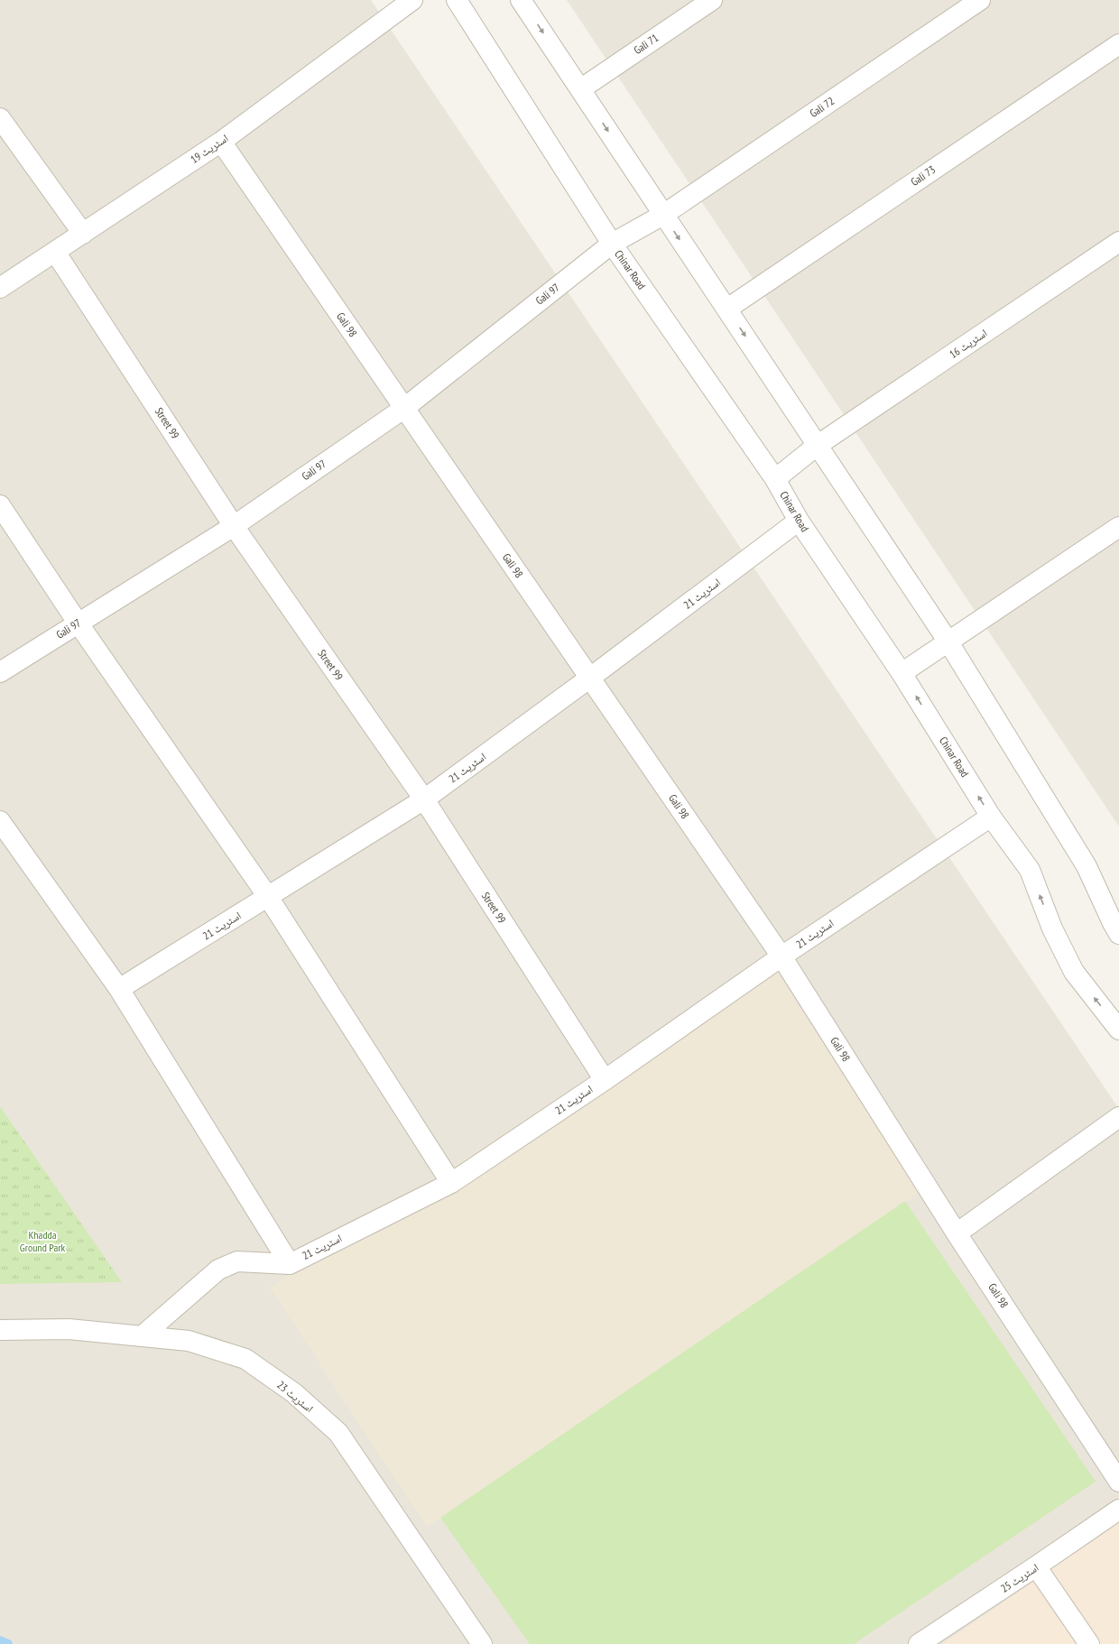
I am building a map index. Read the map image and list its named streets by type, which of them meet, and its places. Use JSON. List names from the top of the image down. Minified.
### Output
{"streets":{"street":["Gali 71","Gali 72","اسٹریٹ 19","Gali 73","Chinar Road","Gali 97","Gali 98","اسٹریٹ 16","Street 99","اسٹریٹ 21","اسٹریٹ 23","اسٹریٹ 25"]},"crossings":[["Gali 72","Chinar Road"],["Gali 72","Gali 97"],["اسٹریٹ 19","Gali 98"],["اسٹریٹ 19","Street 99"],["Chinar Road","Gali 97"],["Chinar Road","اسٹریٹ 16"],["Chinar Road","اسٹریٹ 21"],["Gali 97","Gali 98"],["Gali 97","Street 99"],["Gali 98","اسٹریٹ 21"],["Street 99","اسٹریٹ 21"],["اسٹریٹ 21","اسٹریٹ 23"]],"parks":["Khadda Ground Park"]}
